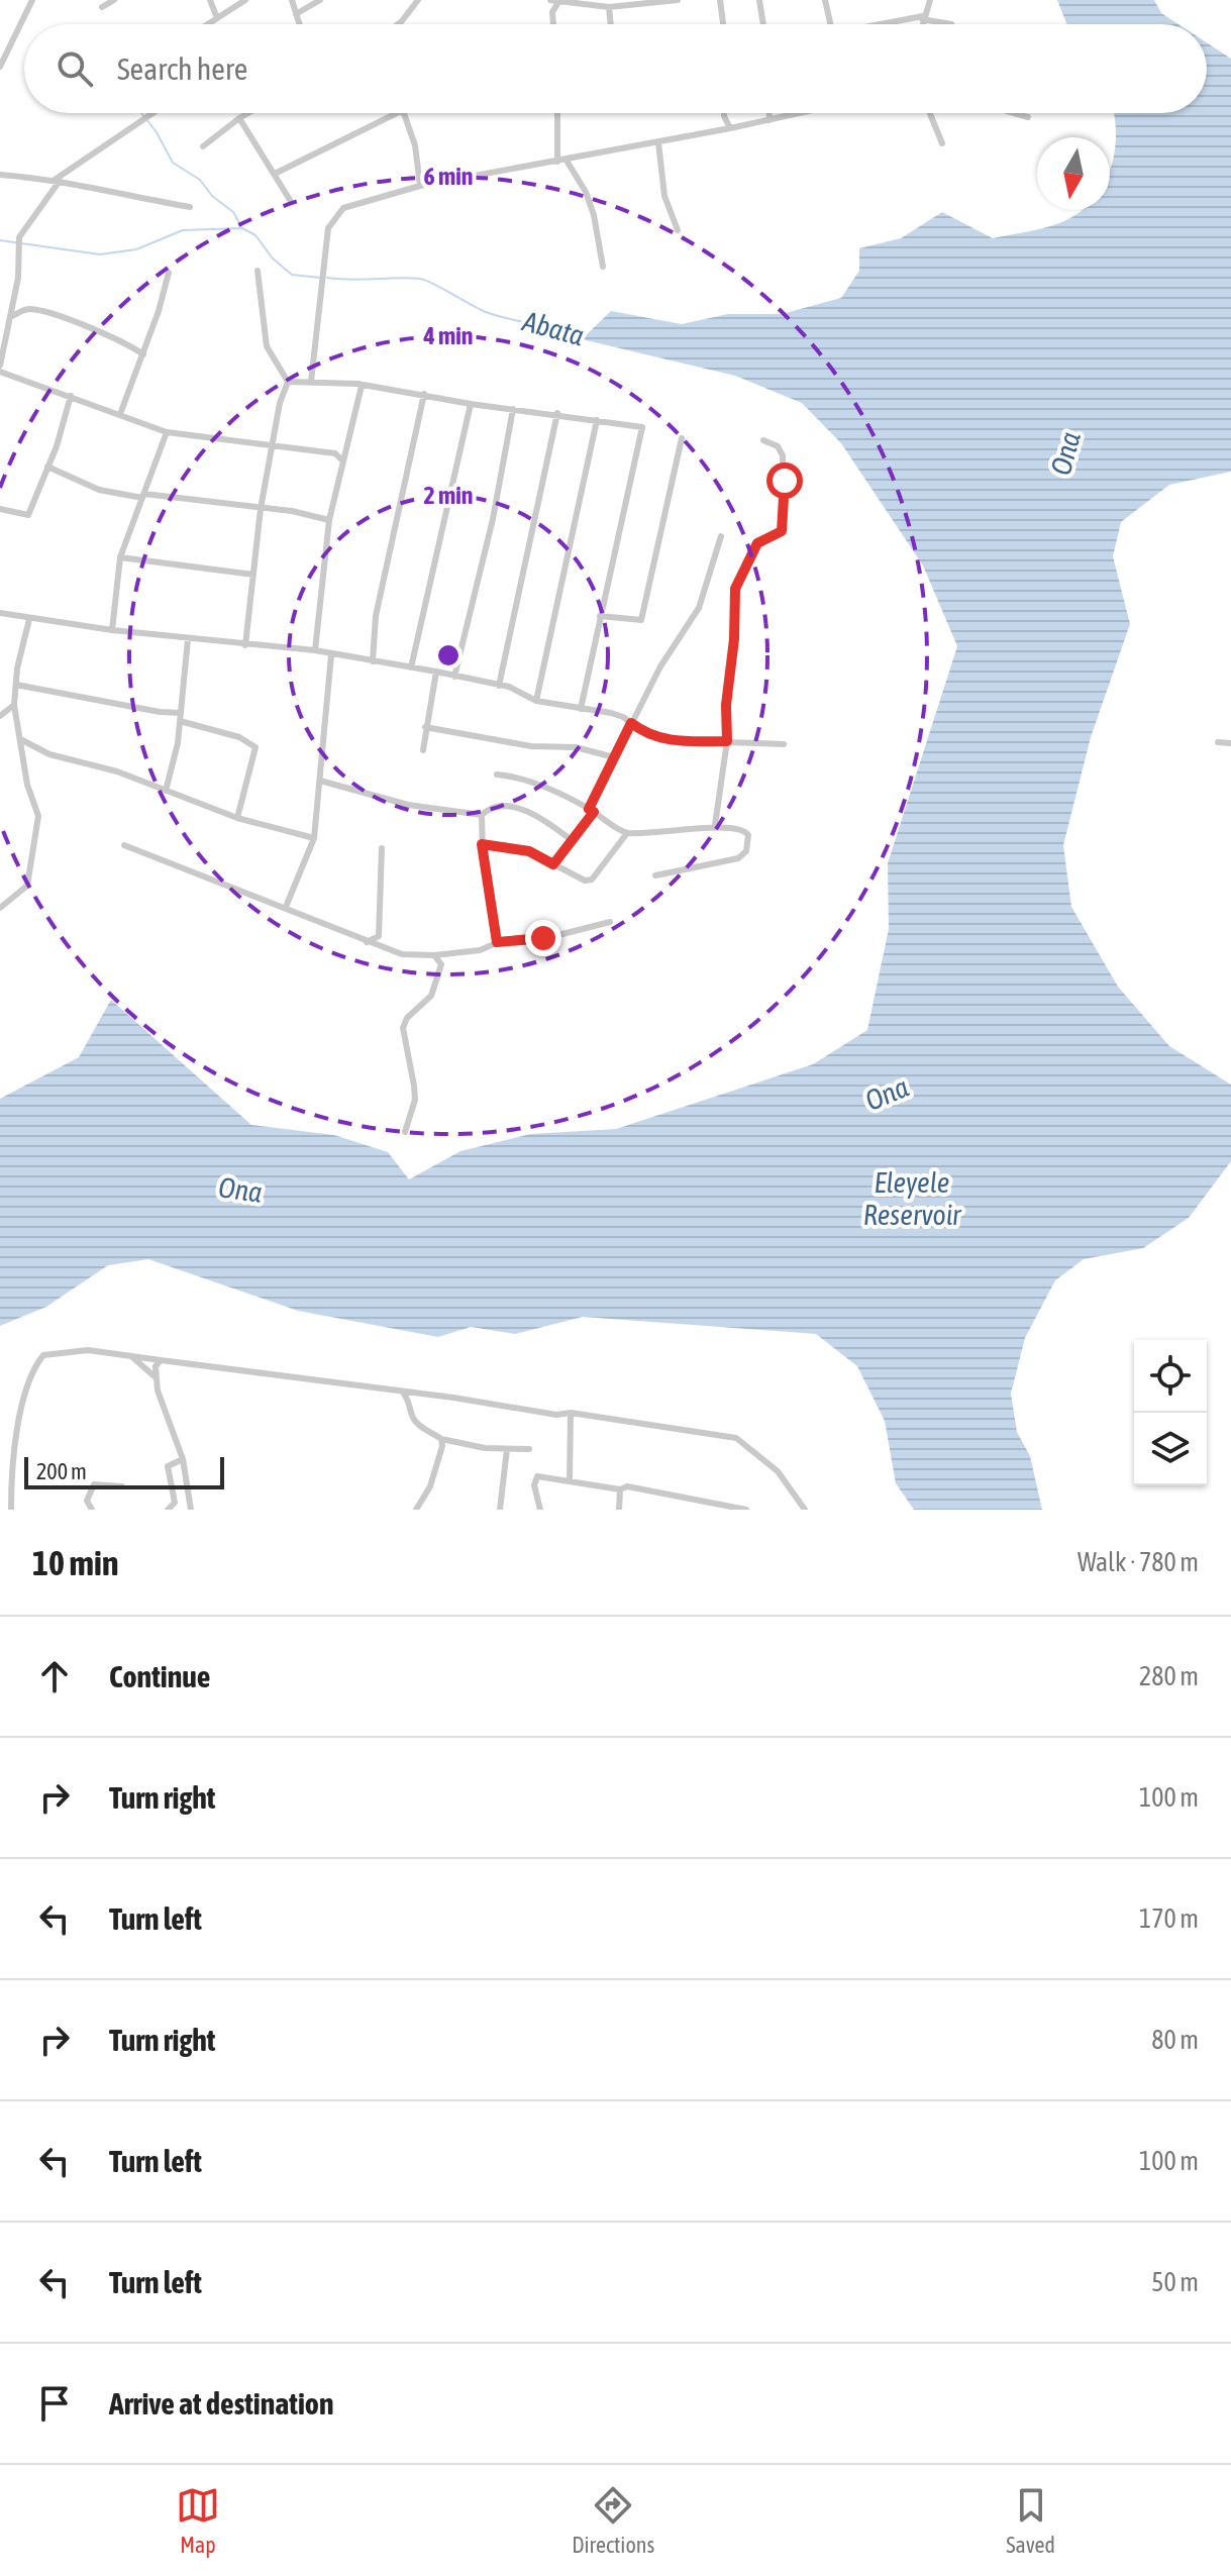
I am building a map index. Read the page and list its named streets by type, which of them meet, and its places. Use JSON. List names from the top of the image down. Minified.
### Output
{"water":["Abata","Ona","Eleyele Reservoir"],"scale_bar":"200 m","north":"bottom","page":{"search":"Search here","scale":"200 m","heading":["10 min","Walk · 780 m"],"list":[["Continue","280 m"],["Turn right","100 m"],["Turn left","170 m"],["Turn right","80 m"],["Turn left","100 m"],["Turn left","50 m"],"Arrive at destination"],"nav":["Map","Directions","Saved"]},"rings":["6 min","4 min","2 min"]}
